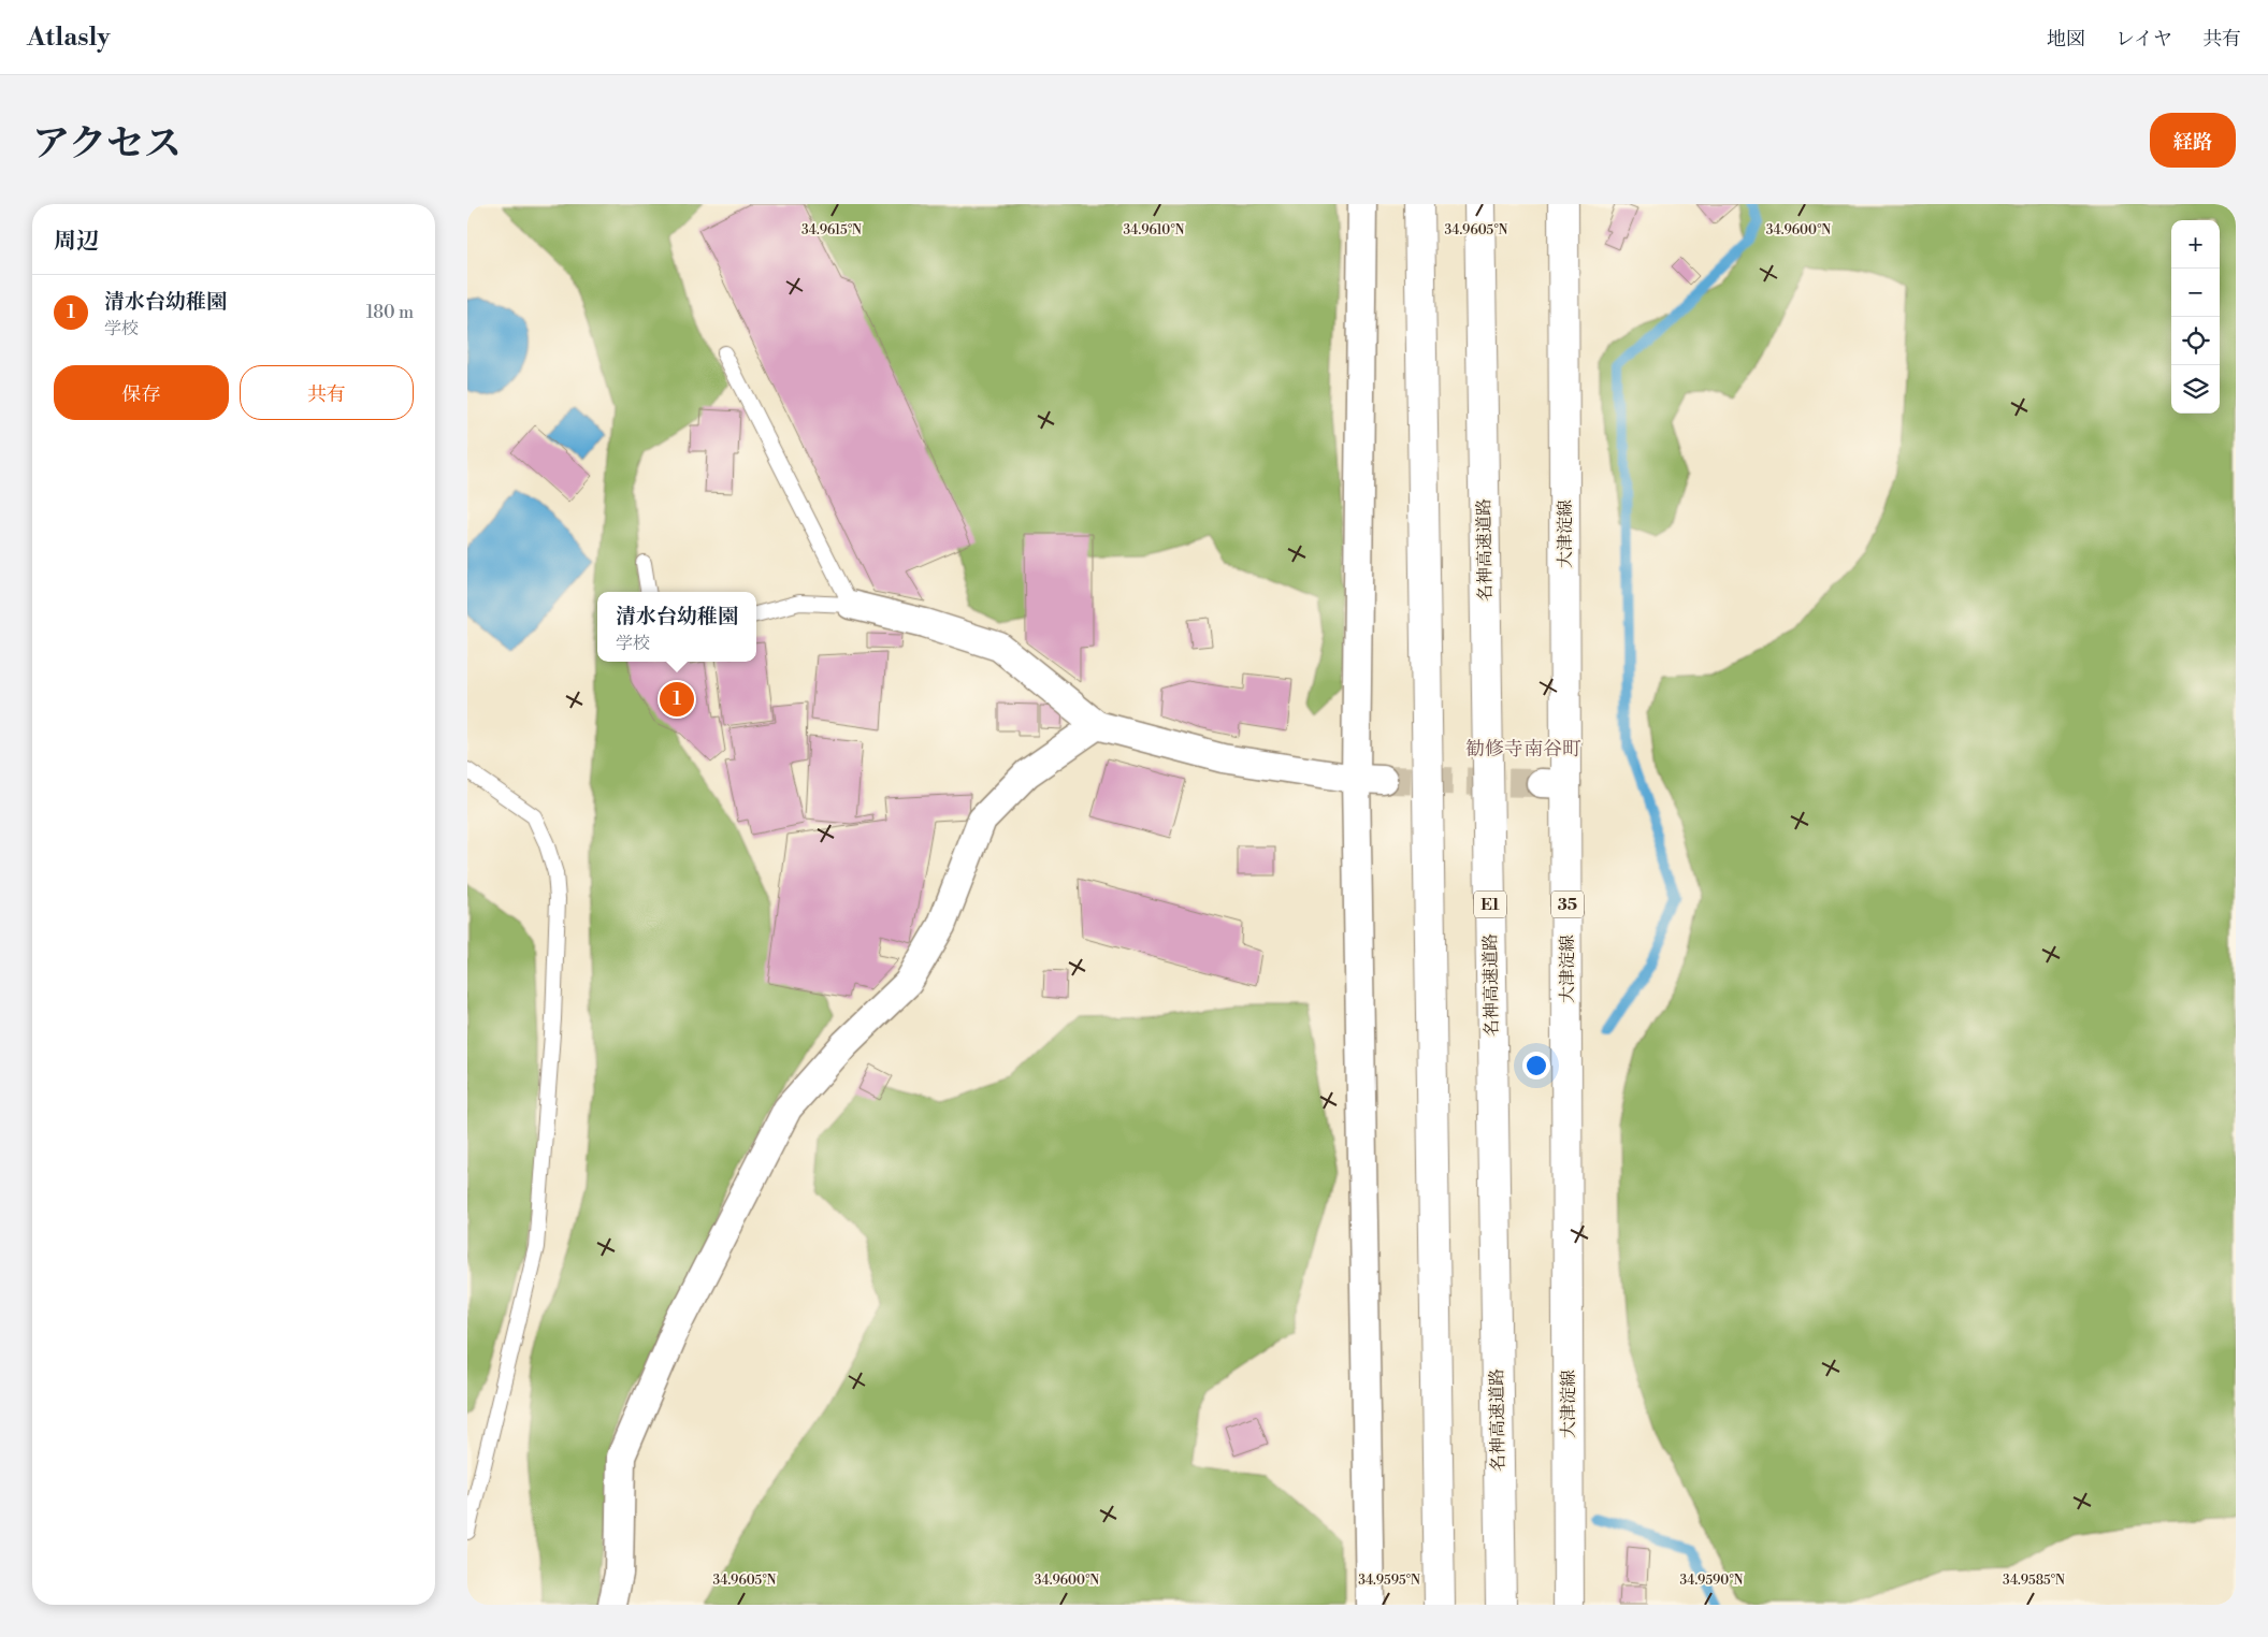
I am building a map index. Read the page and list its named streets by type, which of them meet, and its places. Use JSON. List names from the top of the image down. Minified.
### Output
{"streets":{"main road":["大津淀線","名神高速道路","E1","35"]},"districts":["勧修寺南谷町"],"page":{"header":"Atlasly","nav":["地図","レイヤ","共有"],"title":"アクセス","buttons":["経路",["保存","共有"]],"heading":"周辺","map_buttons":["+","−"],"list":[{"mark":"1","name":"清水台幼稚園","note":"学校","value":"180 m"}],"popup":["清水台幼稚園","学校"],"pins":"1"},"coordinates":["34.9615°N","34.9610°N","34.9605°N","34.9600°N","34.9595°N","34.9590°N","34.9585°N"]}
